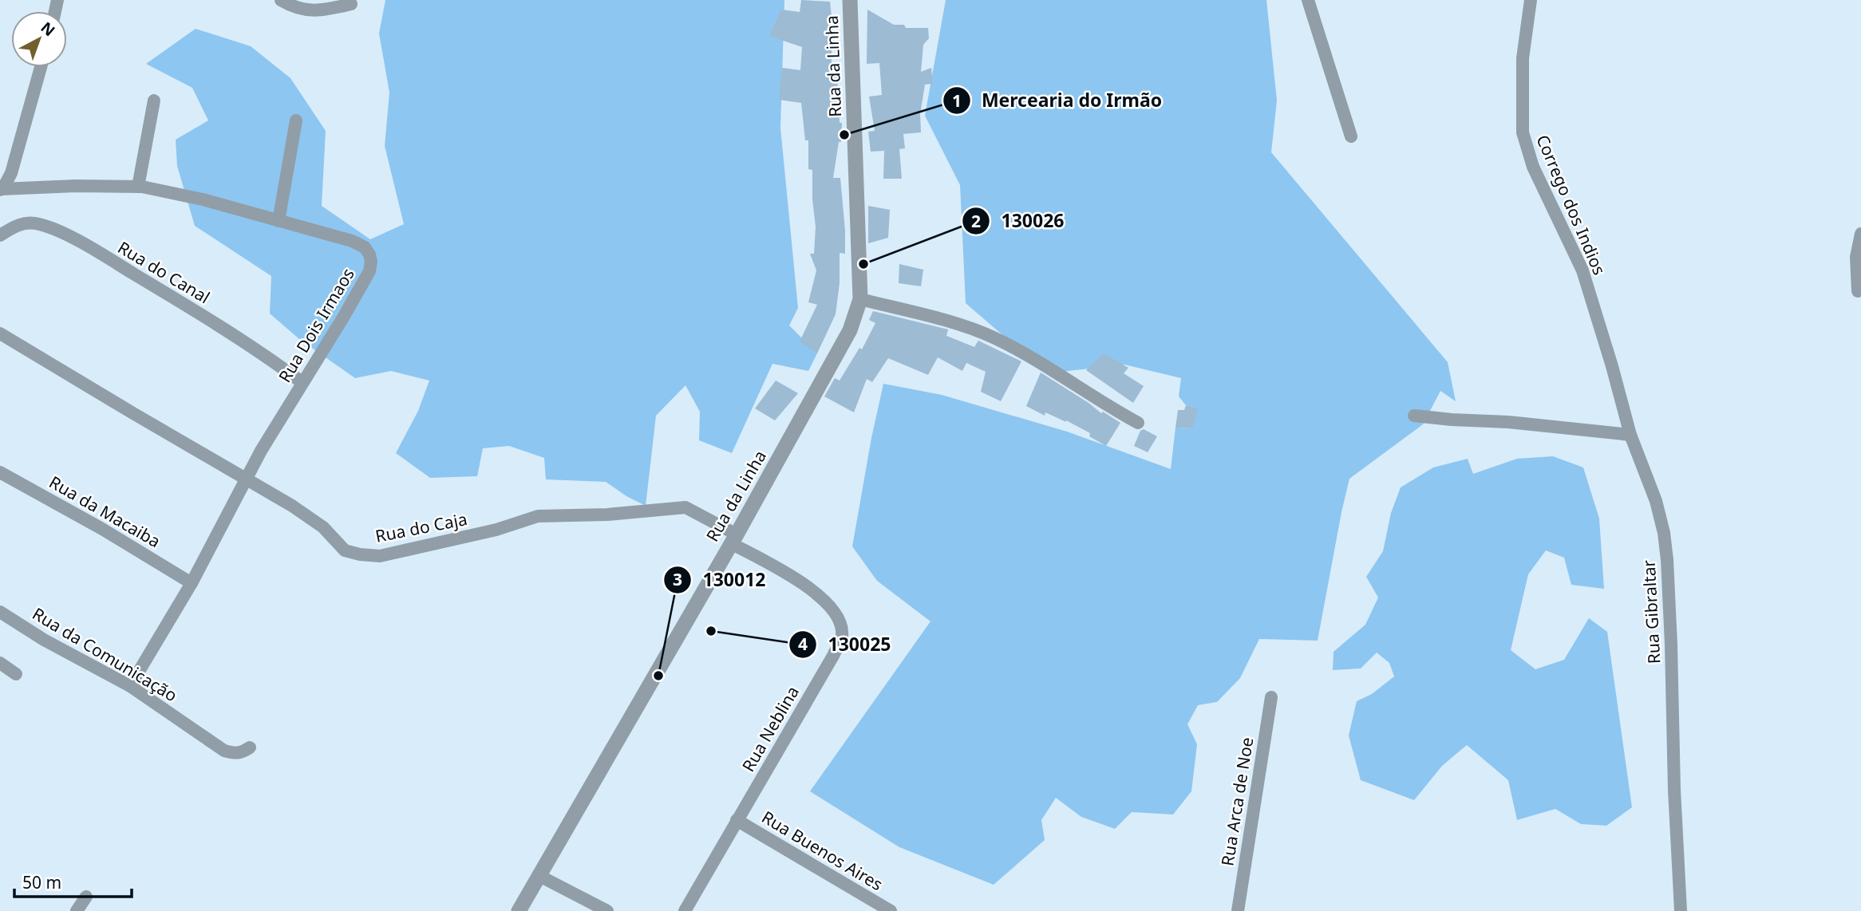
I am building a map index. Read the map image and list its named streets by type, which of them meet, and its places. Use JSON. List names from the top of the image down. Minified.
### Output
{"streets":{"street":["Rua da Linha","Corrego dos Indios","Rua do Canal","Rua Dois Irmaos","Rua da Macaiba","Rua do Caja","Rua Gibraltar","Rua da Comunicação","Rua Neblina","Rua Arca de Noe","Rua Buenos Aires"]},"crossings":[["Rua da Linha","Rua do Caja"],["Rua da Linha","Rua Neblina"],["Corrego dos Indios","Rua Gibraltar"],["Rua do Canal","Rua Dois Irmaos"],["Rua Dois Irmaos","Rua da Macaiba"],["Rua Dois Irmaos","Rua do Caja"],["Rua Dois Irmaos","Rua da Comunicação"],["Rua do Caja","Rua Neblina"],["Rua Neblina","Rua Buenos Aires"]],"places":["Mercearia do Irmão","130026","130025","130012"],"scale_bar":"50 m","north":"top right"}
